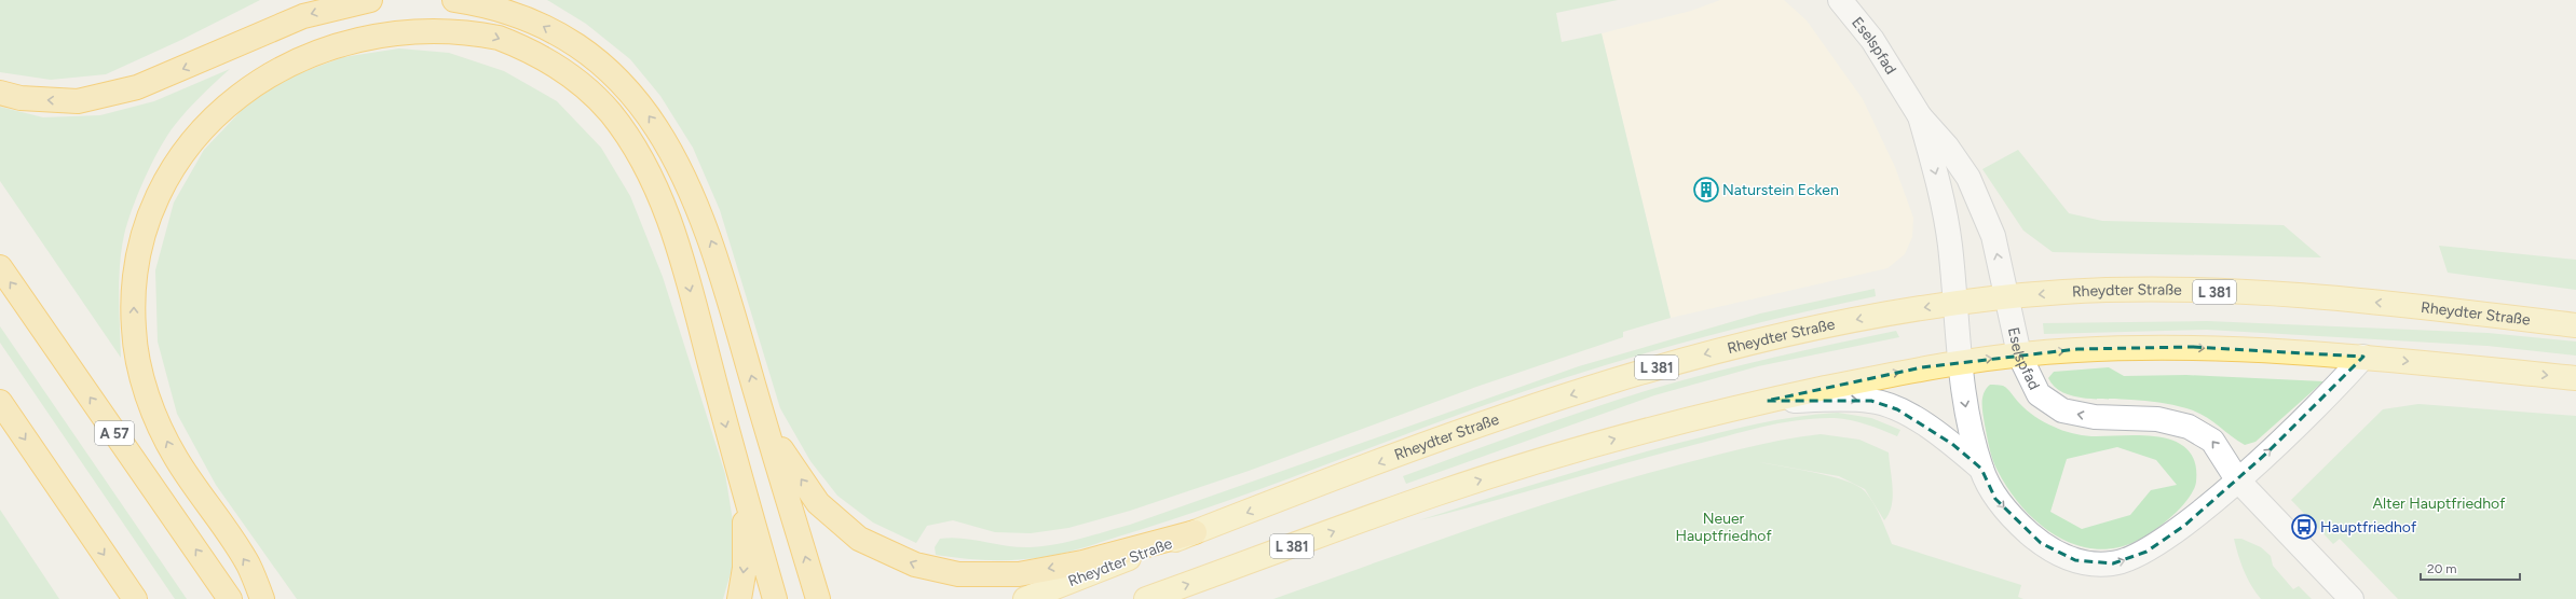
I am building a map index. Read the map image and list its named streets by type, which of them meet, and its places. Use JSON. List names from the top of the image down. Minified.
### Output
{"streets":{"highway":["A 57"],"main road":["Rheydter Straße","L 381"],"street":["Eselspfad"]},"crossings":[["Eselspfad","Rheydter Straße"],["Eselspfad","L 381"]],"parks":["Alter Hauptfriedhof","Neuer Hauptfriedhof"],"places":{"building":["Naturstein Ecken"],"bus stop":["Hauptfriedhof"]},"scale_bar":"20 m"}
